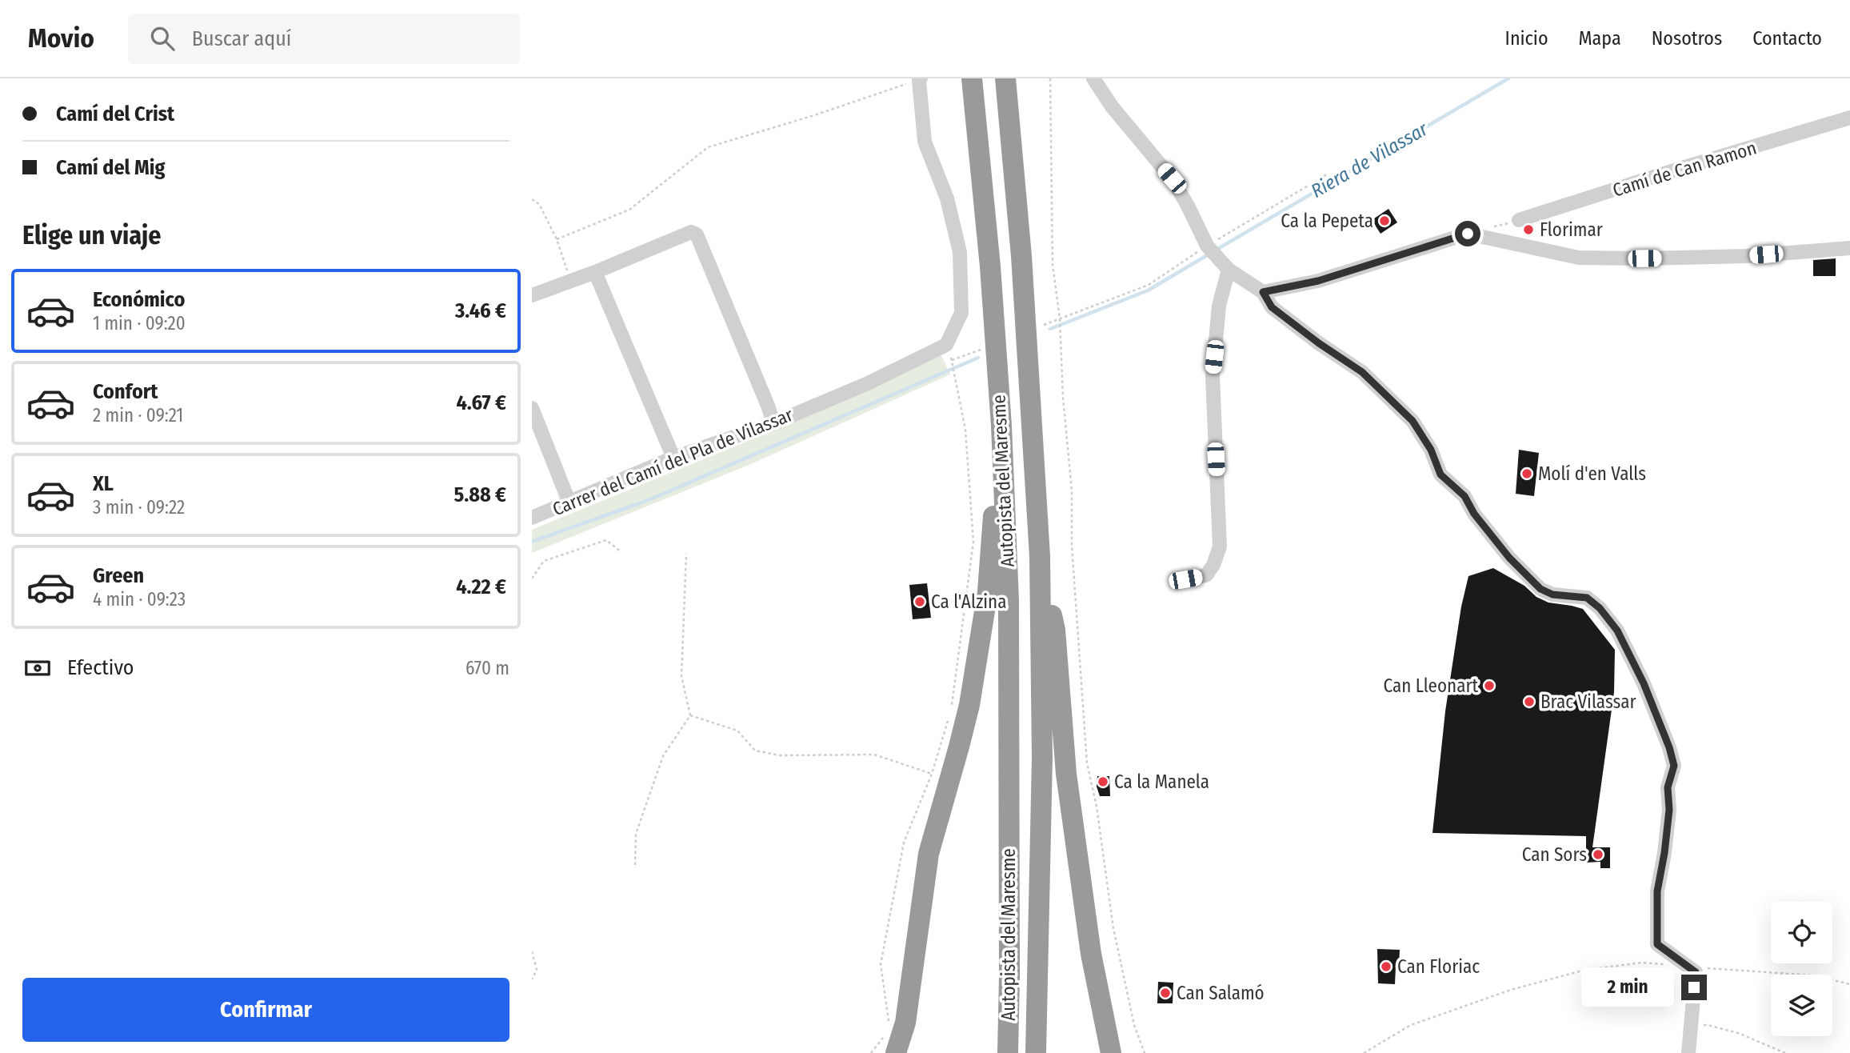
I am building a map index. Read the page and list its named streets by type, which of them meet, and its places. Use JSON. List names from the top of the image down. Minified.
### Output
{"streets":{"highway":["Autopista del Maresme"],"street":["Camí de Can Ramon","Carrer del Camí del Pla de Vilassar"]},"water":["Riera de Vilassar"],"places":["Ca la Pepeta","Florimar","Molí d'en Valls","Ca l'Alzina","Can Lleonart","Brac Vilassar","Ca la Manela","Can Sors","Can Floriac","Can Salamó"],"page":{"header":"Movio","search":"Buscar aquí","nav":["Inicio","Mapa","Nosotros","Contacto"],"banner":["Camí del Crist","Camí del Mig"],"heading":"Elige un viaje","list":[{"name":"Económico","note":"1 min · 09:20","value":"3.46 €"},{"name":"Confort","note":"2 min · 09:21","value":"4.67 €"},{"name":"XL","note":"3 min · 09:22","value":"5.88 €"},{"name":"Green","note":"4 min · 09:23","value":"4.22 €"}],"pay":["Efectivo","670 m"],"buttons":"Confirmar","bubble":"2 min"}}
